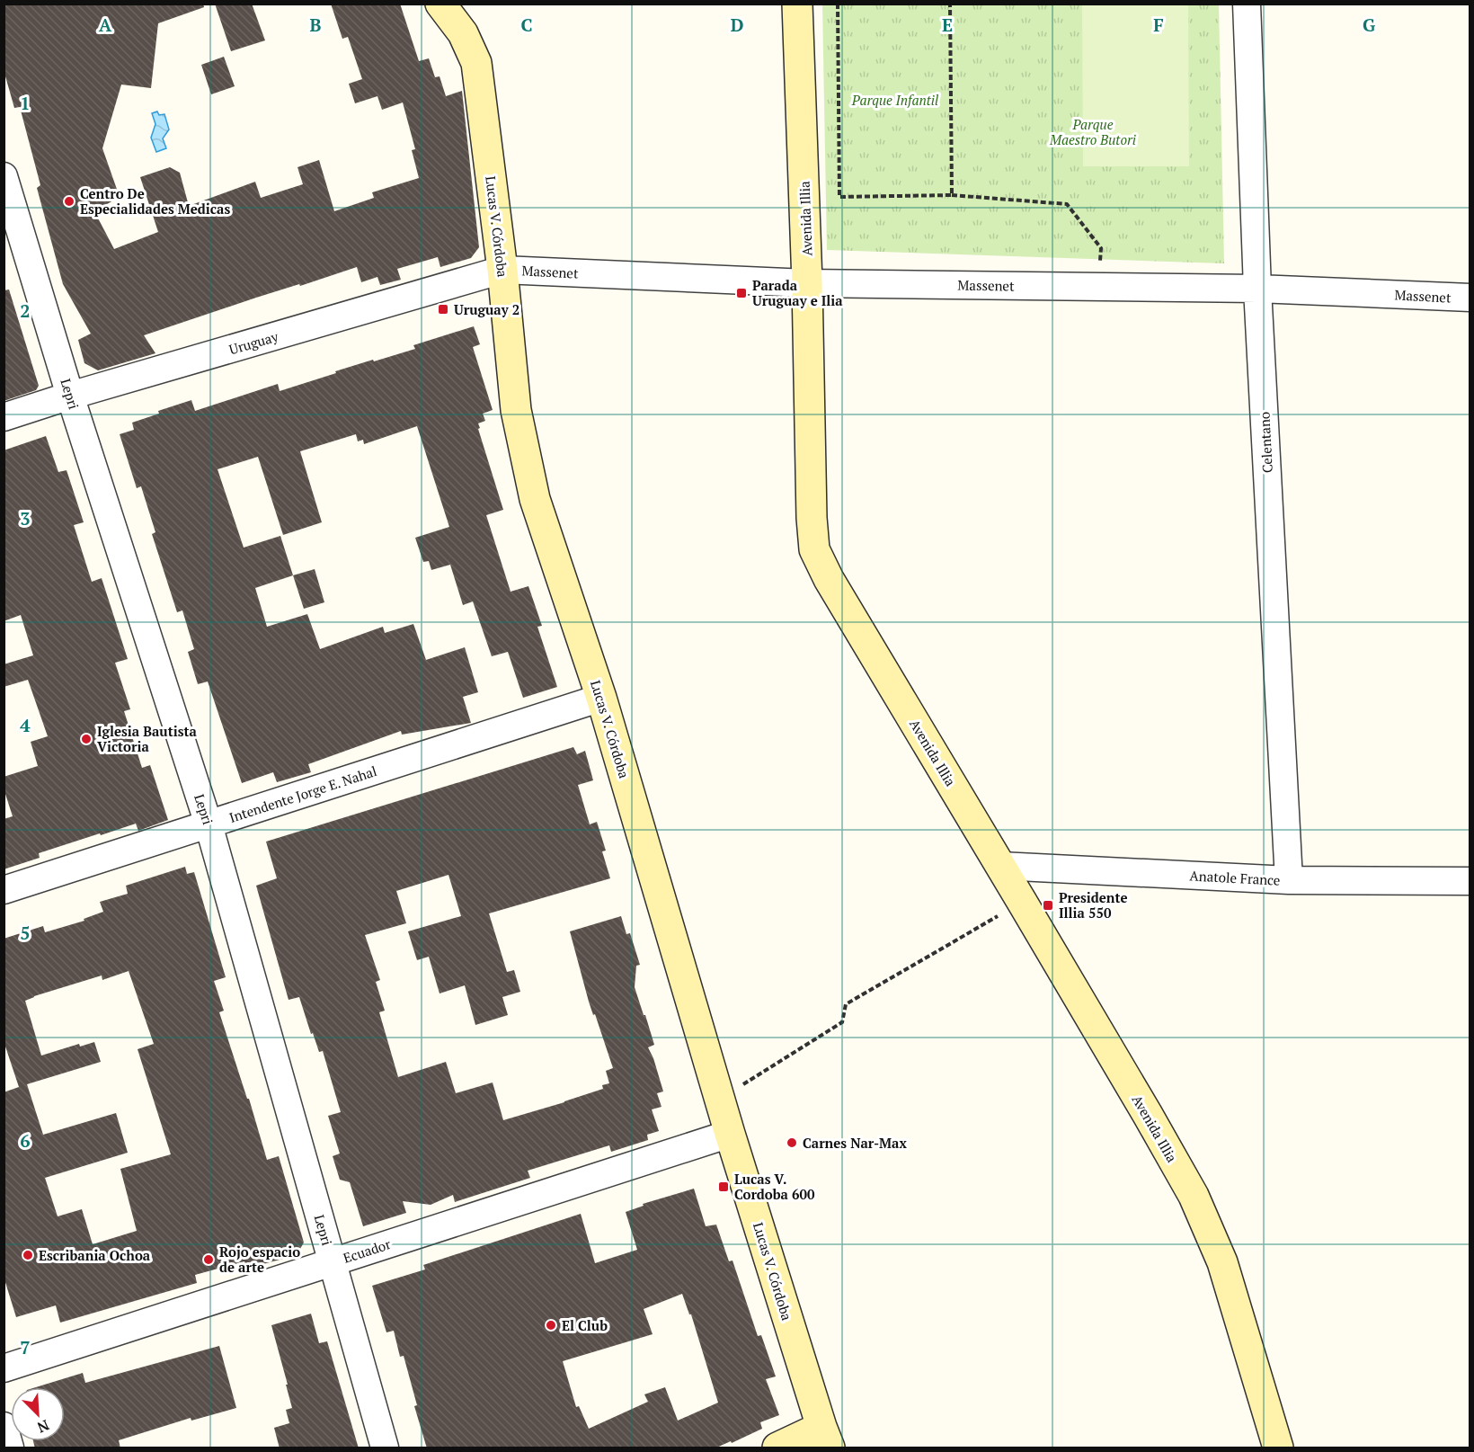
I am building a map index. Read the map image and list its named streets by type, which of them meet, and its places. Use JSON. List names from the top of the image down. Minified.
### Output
{"streets":{"street":["Avenida Illia","Lucas V. Córdoba","Massenet","Uruguay","Lepri","Celentano","Intendente Jorge E. Nahal","Anatole France","Ecuador"]},"crossings":[["Avenida Illia","Massenet"],["Avenida Illia","Anatole France"],["Lucas V. Córdoba","Massenet"],["Lucas V. Córdoba","Uruguay"],["Lucas V. Córdoba","Intendente Jorge E. Nahal"],["Lucas V. Córdoba","Ecuador"],["Massenet","Uruguay"],["Massenet","Celentano"],["Uruguay","Lepri"],["Lepri","Intendente Jorge E. Nahal"],["Lepri","Ecuador"],["Celentano","Anatole France"]],"parks":["Parque Infantil","Parque Maestro Butori"],"places":{"other":["Centro De Especialidades Medicas","Iglesia Bautista Victoria","Carnes Nar-Max","Escribania Ochoa","Rojo espacio de arte","El Club"],"transit":["Parada Uruguay e Ilia","Uruguay 2","Presidente Illia 550","Lucas V. Cordoba 600"]},"north":"bottom right","grid":{"columns":["A","B","C","D","E","F","G"],"rows":["1","2","3","4","5","6","7"]}}
